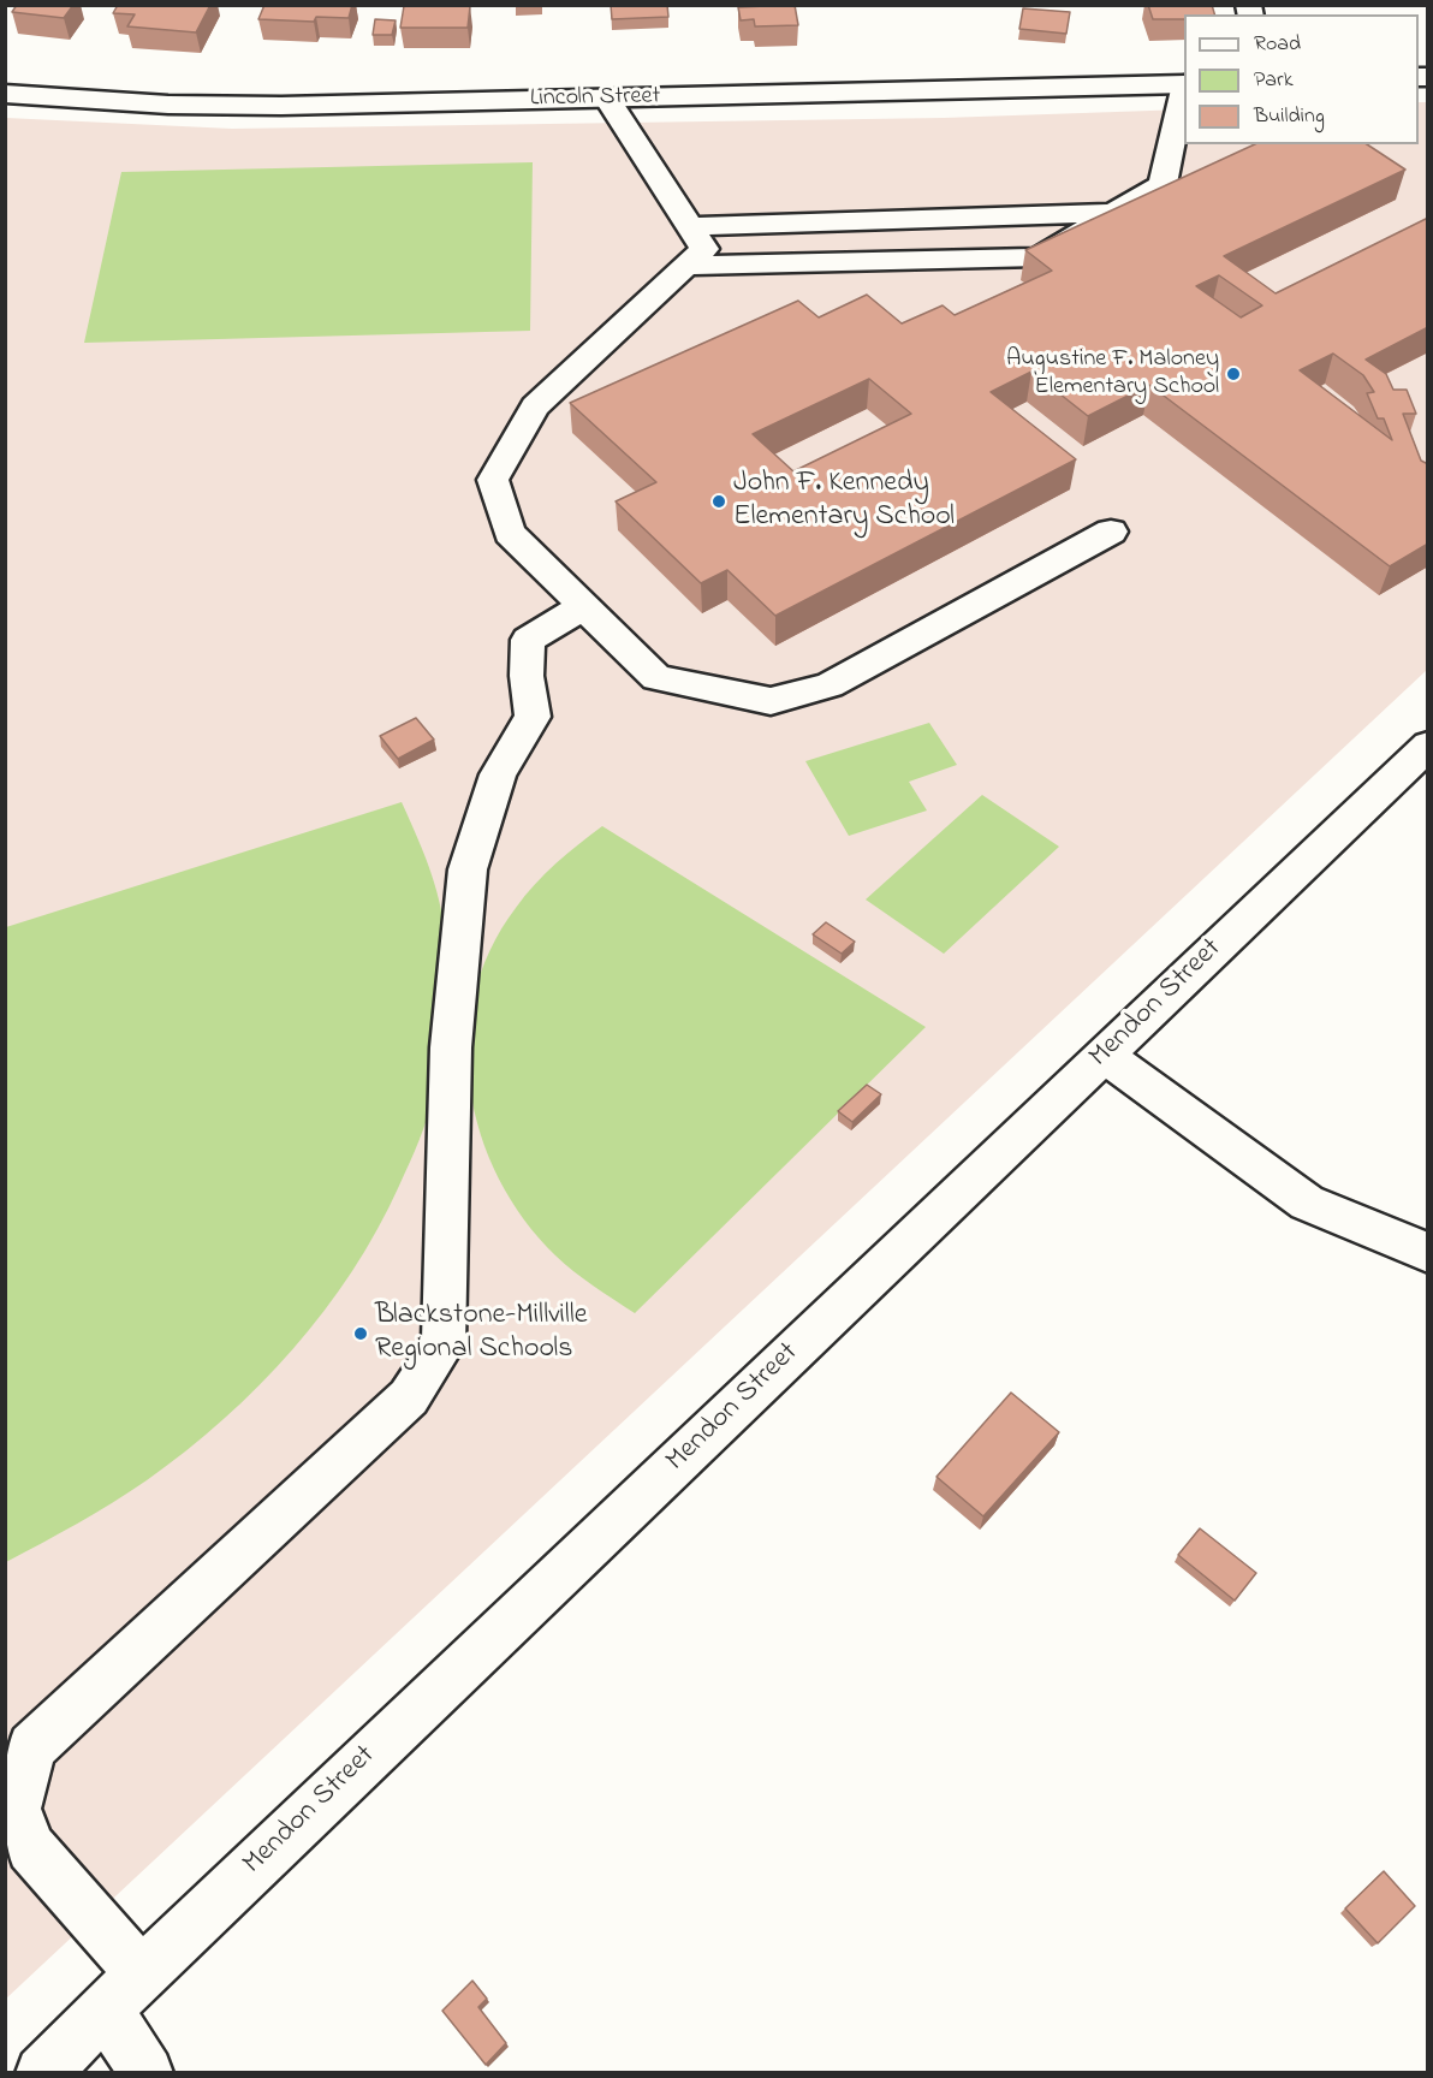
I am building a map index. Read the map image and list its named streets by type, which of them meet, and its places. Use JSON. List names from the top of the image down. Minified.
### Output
{"streets":{"street":["Lincoln Street","Mendon Street"]},"places":["Augustine F. Maloney Elementary School","John F. Kennedy Elementary School","Blackstone-Millville Regional Schools"],"legend":["Road","Park","Building"]}
